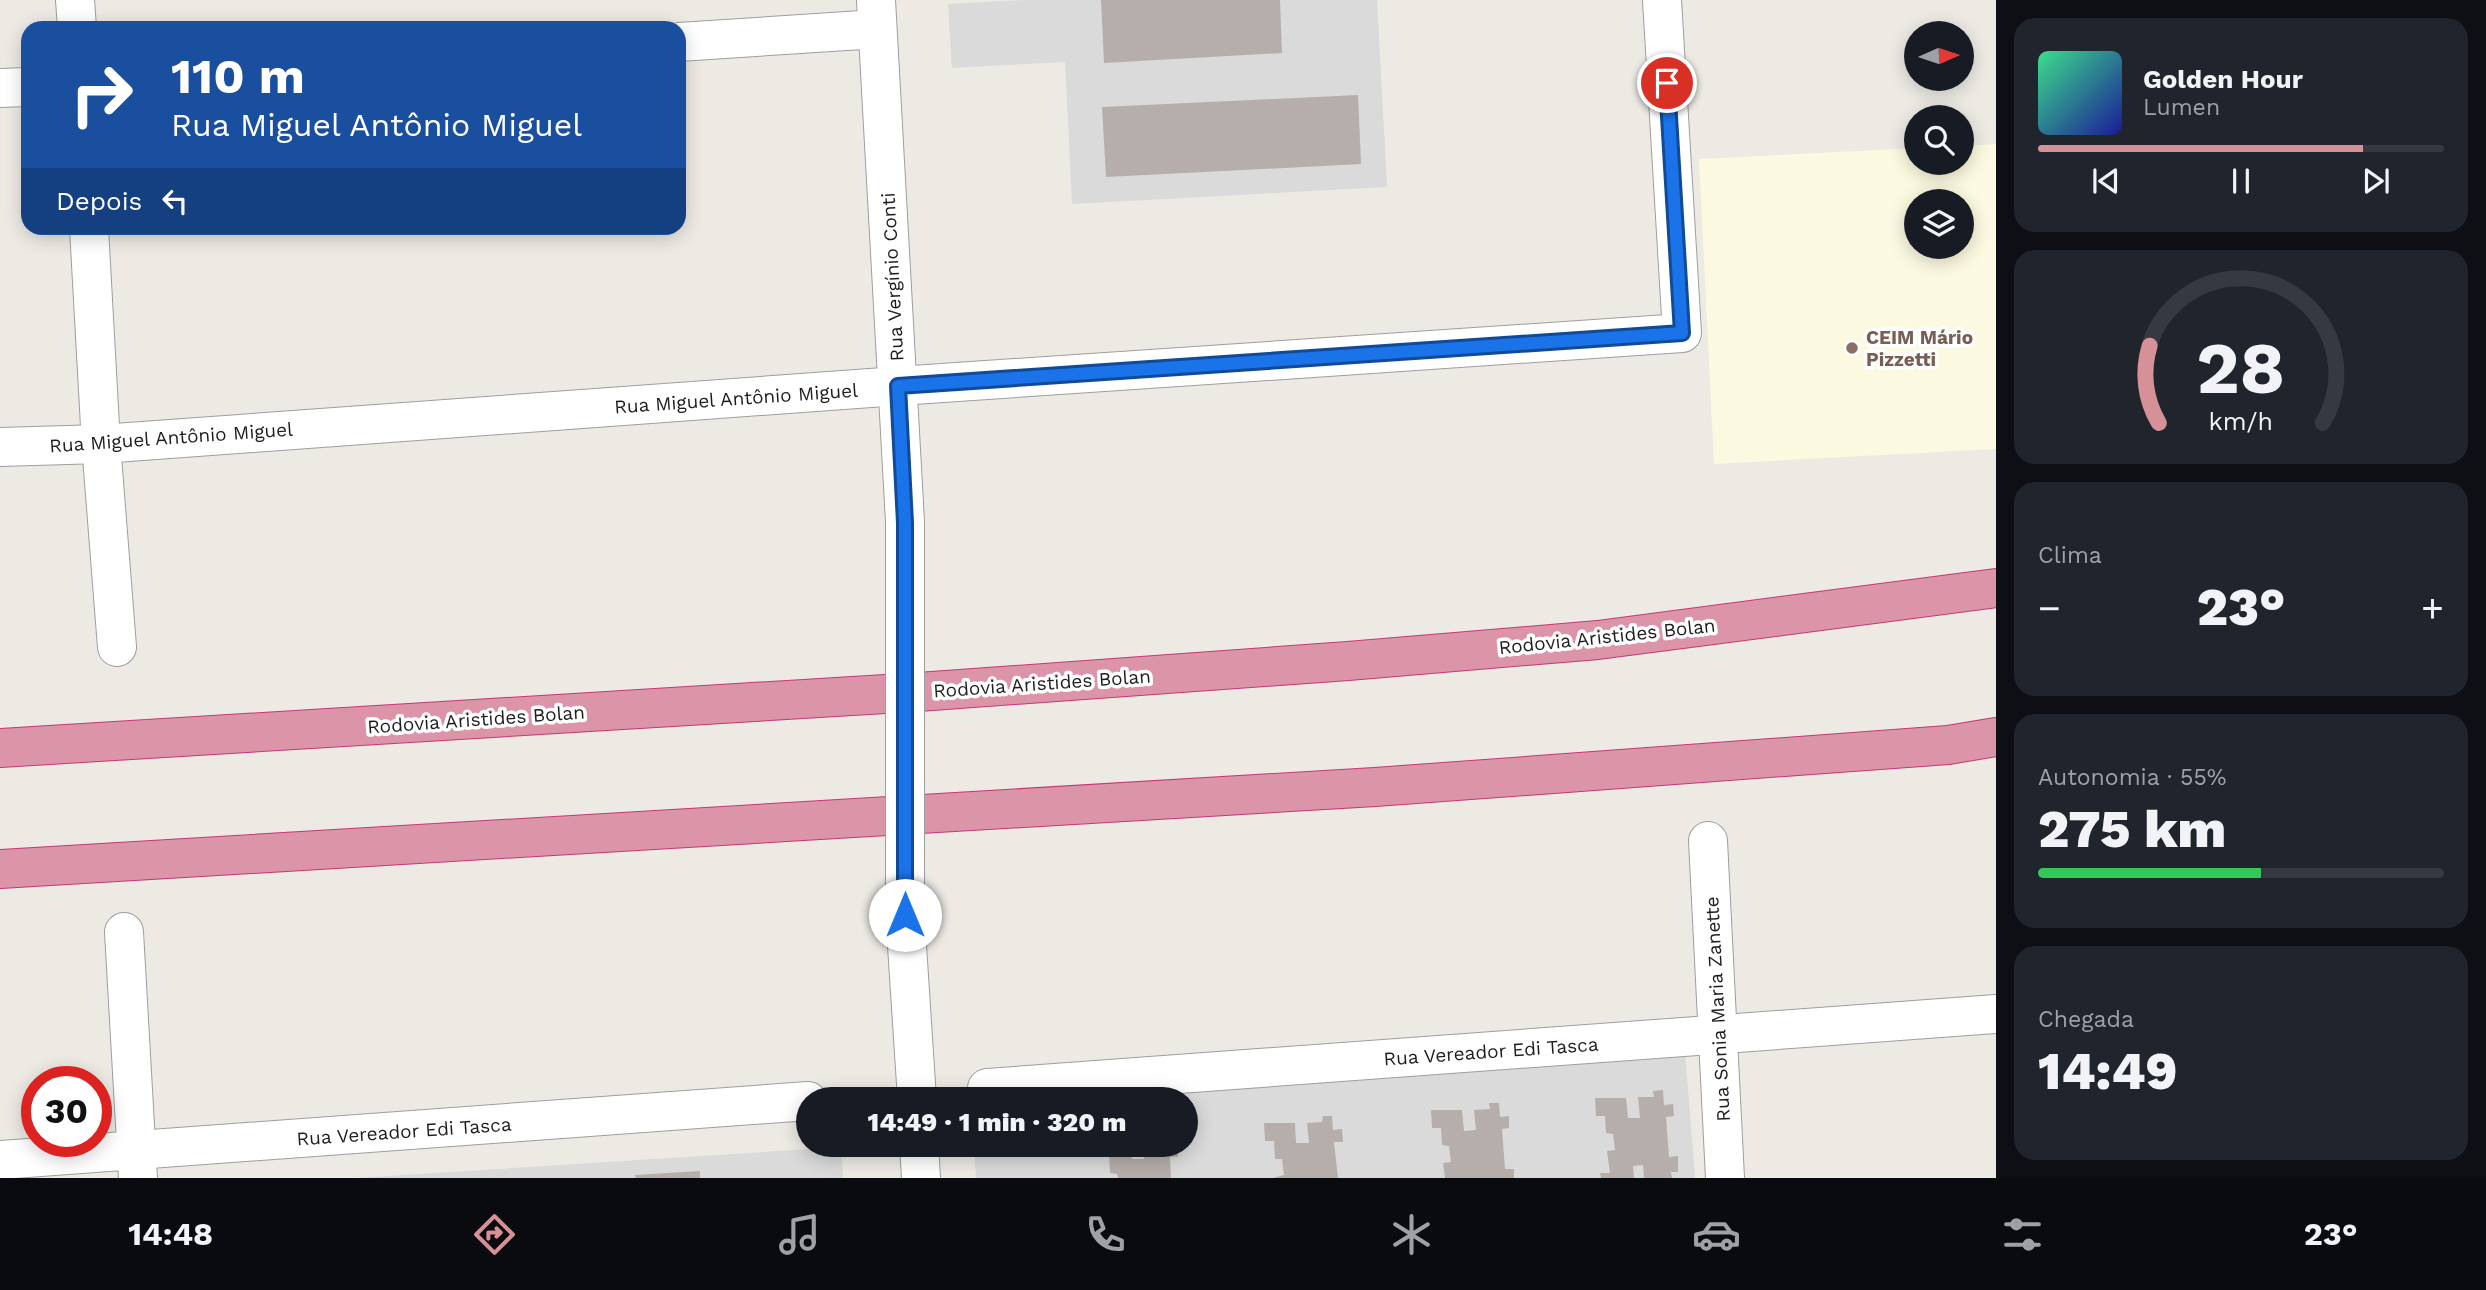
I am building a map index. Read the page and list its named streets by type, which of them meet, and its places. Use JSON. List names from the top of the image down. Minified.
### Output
{"streets":{"highway":["Rodovia Aristides Bolan"],"street":["Rua Vergínio Conti","Rua Miguel Antônio Miguel","Rua Sonia Maria Zanette","Rua Vereador Edi Tasca"]},"crossings":[["Rua Vergínio Conti","Rua Miguel Antônio Miguel"],["Rua Sonia Maria Zanette","Rua Vereador Edi Tasca"]],"places":["CEIM Mário Pizzetti"],"north":"right","page":{"turn":["110 m","Rua Miguel Antônio Miguel"],"song":["Golden Hour","Lumen"],"then":"Depois","tile":["Clima",["Autonomia · 55%","275 km"],["Chegada","14:49"]],"heat":["−","23°","+"],"limit":"30","trip":"14:49 · 1 min · 320 m","tabs":["14:48","23°"],"gauge":["28","km/h"]}}
